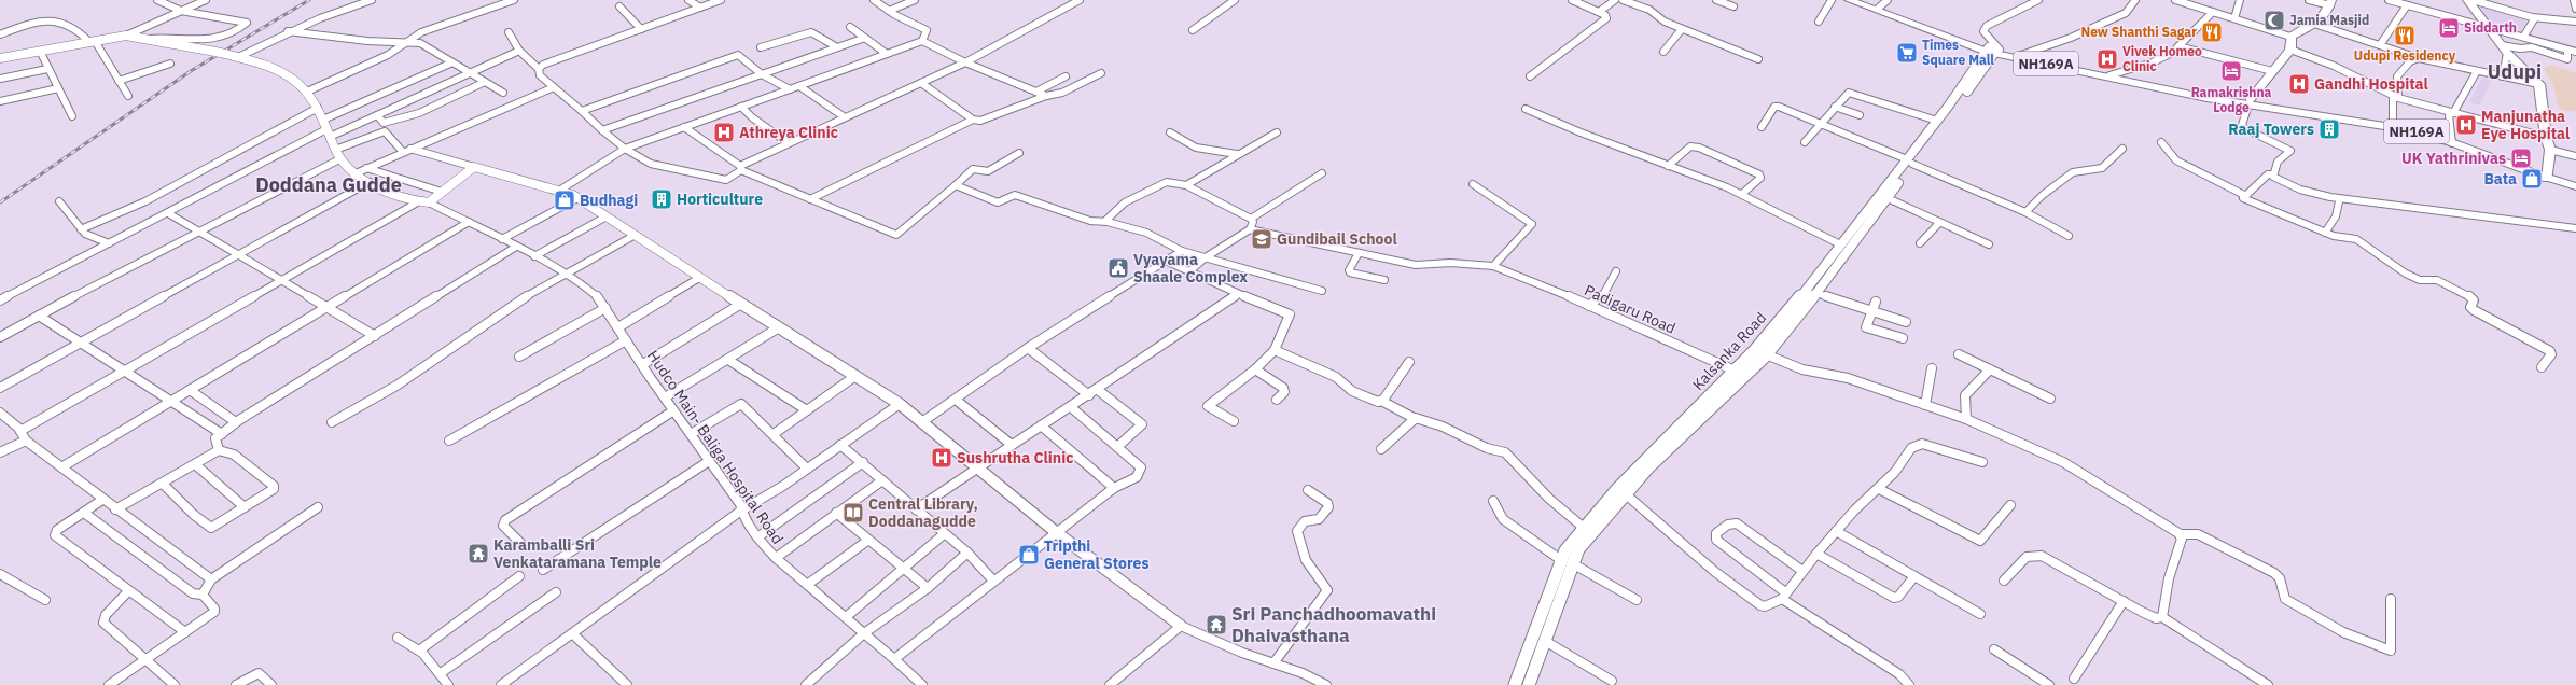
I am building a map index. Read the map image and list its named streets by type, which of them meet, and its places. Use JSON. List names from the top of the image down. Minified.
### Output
{"streets":{"main road":["NH169A","Kalsanka Road"],"street":["Padigaru Road","Hudco Main- Baliga Hospital Road"]},"crossings":[["NH169A","Kalsanka Road"],["Padigaru Road","Kalsanka Road"]],"districts":["Udupi","Doddana Gudde"],"places":{"mosque":["Jamia Masjid"],"hotel":["Siddarth","Ramakrishna Lodge","UK Yathrinivas"],"restaurant":["New Shanthi Sagar","Udupi Residency"],"supermarket":["Times Square Mall"],"hospital":["Vivek Homeo Clinic","Gandhi Hospital","Manjunatha Eye Hospital","Athreya Clinic","Sushrutha Clinic"],"building":["Raaj Towers","Horticulture"],"shop":["Bata","Budhagi","Tripthi General Stores"],"school or university":["Gundibail School"],"public building":["Vyayama Shaale Complex"],"library":["Central Library, Doddanagudde"],"temple":["Karamballi Sri Venkataramana Temple","Sri Panchadhoomavathi Dhaivasthana"]}}
